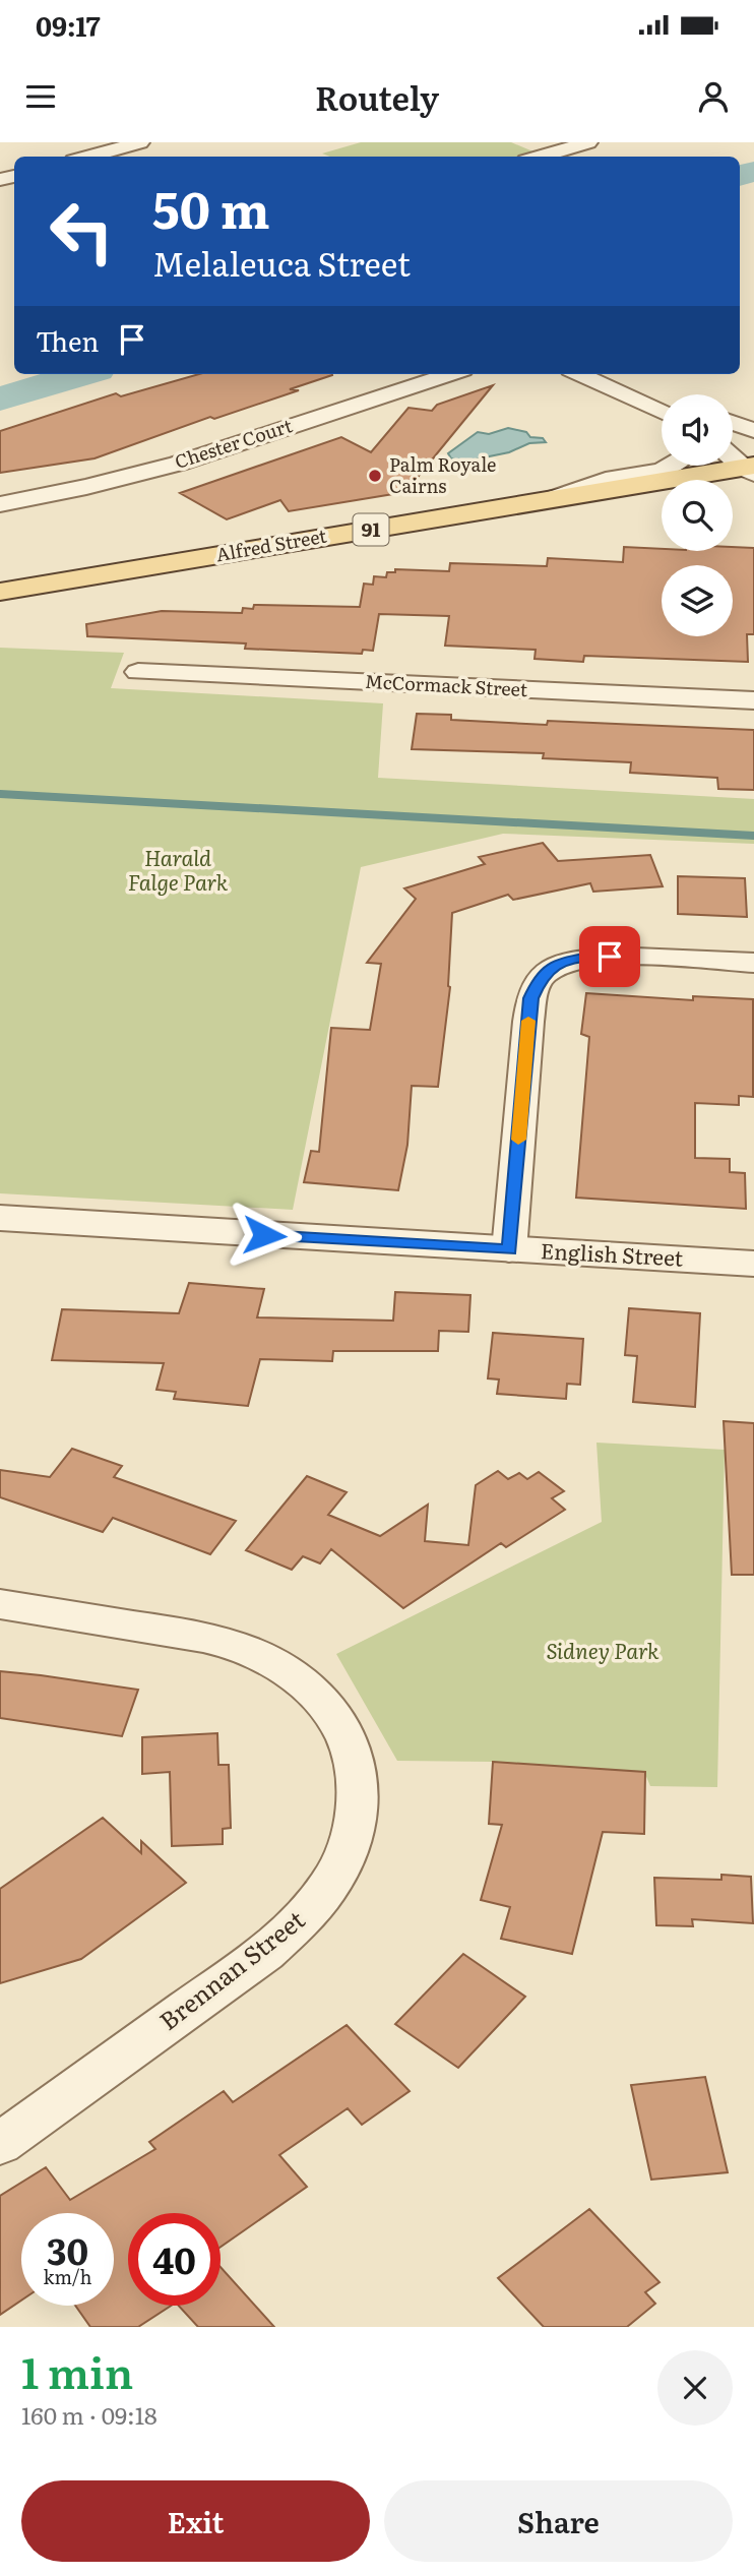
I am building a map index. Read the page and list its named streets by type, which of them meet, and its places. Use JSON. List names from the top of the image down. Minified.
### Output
{"streets":{"main road":["91","Alfred Street"],"street":["Chester Court","McCormack Street","English Street","Brennan Street"]},"parks":["Harald Falge Park","Sidney Park"],"places":["Palm Royale Cairns"],"page":{"status":"09:17","header":"Routely","turn":["50 m","Melaleuca Street"],"then":"Then","speed":"30 km/h","limit":"40","heading":["1 min","160 m · 09:18"],"buttons":["Exit","Share"]}}
